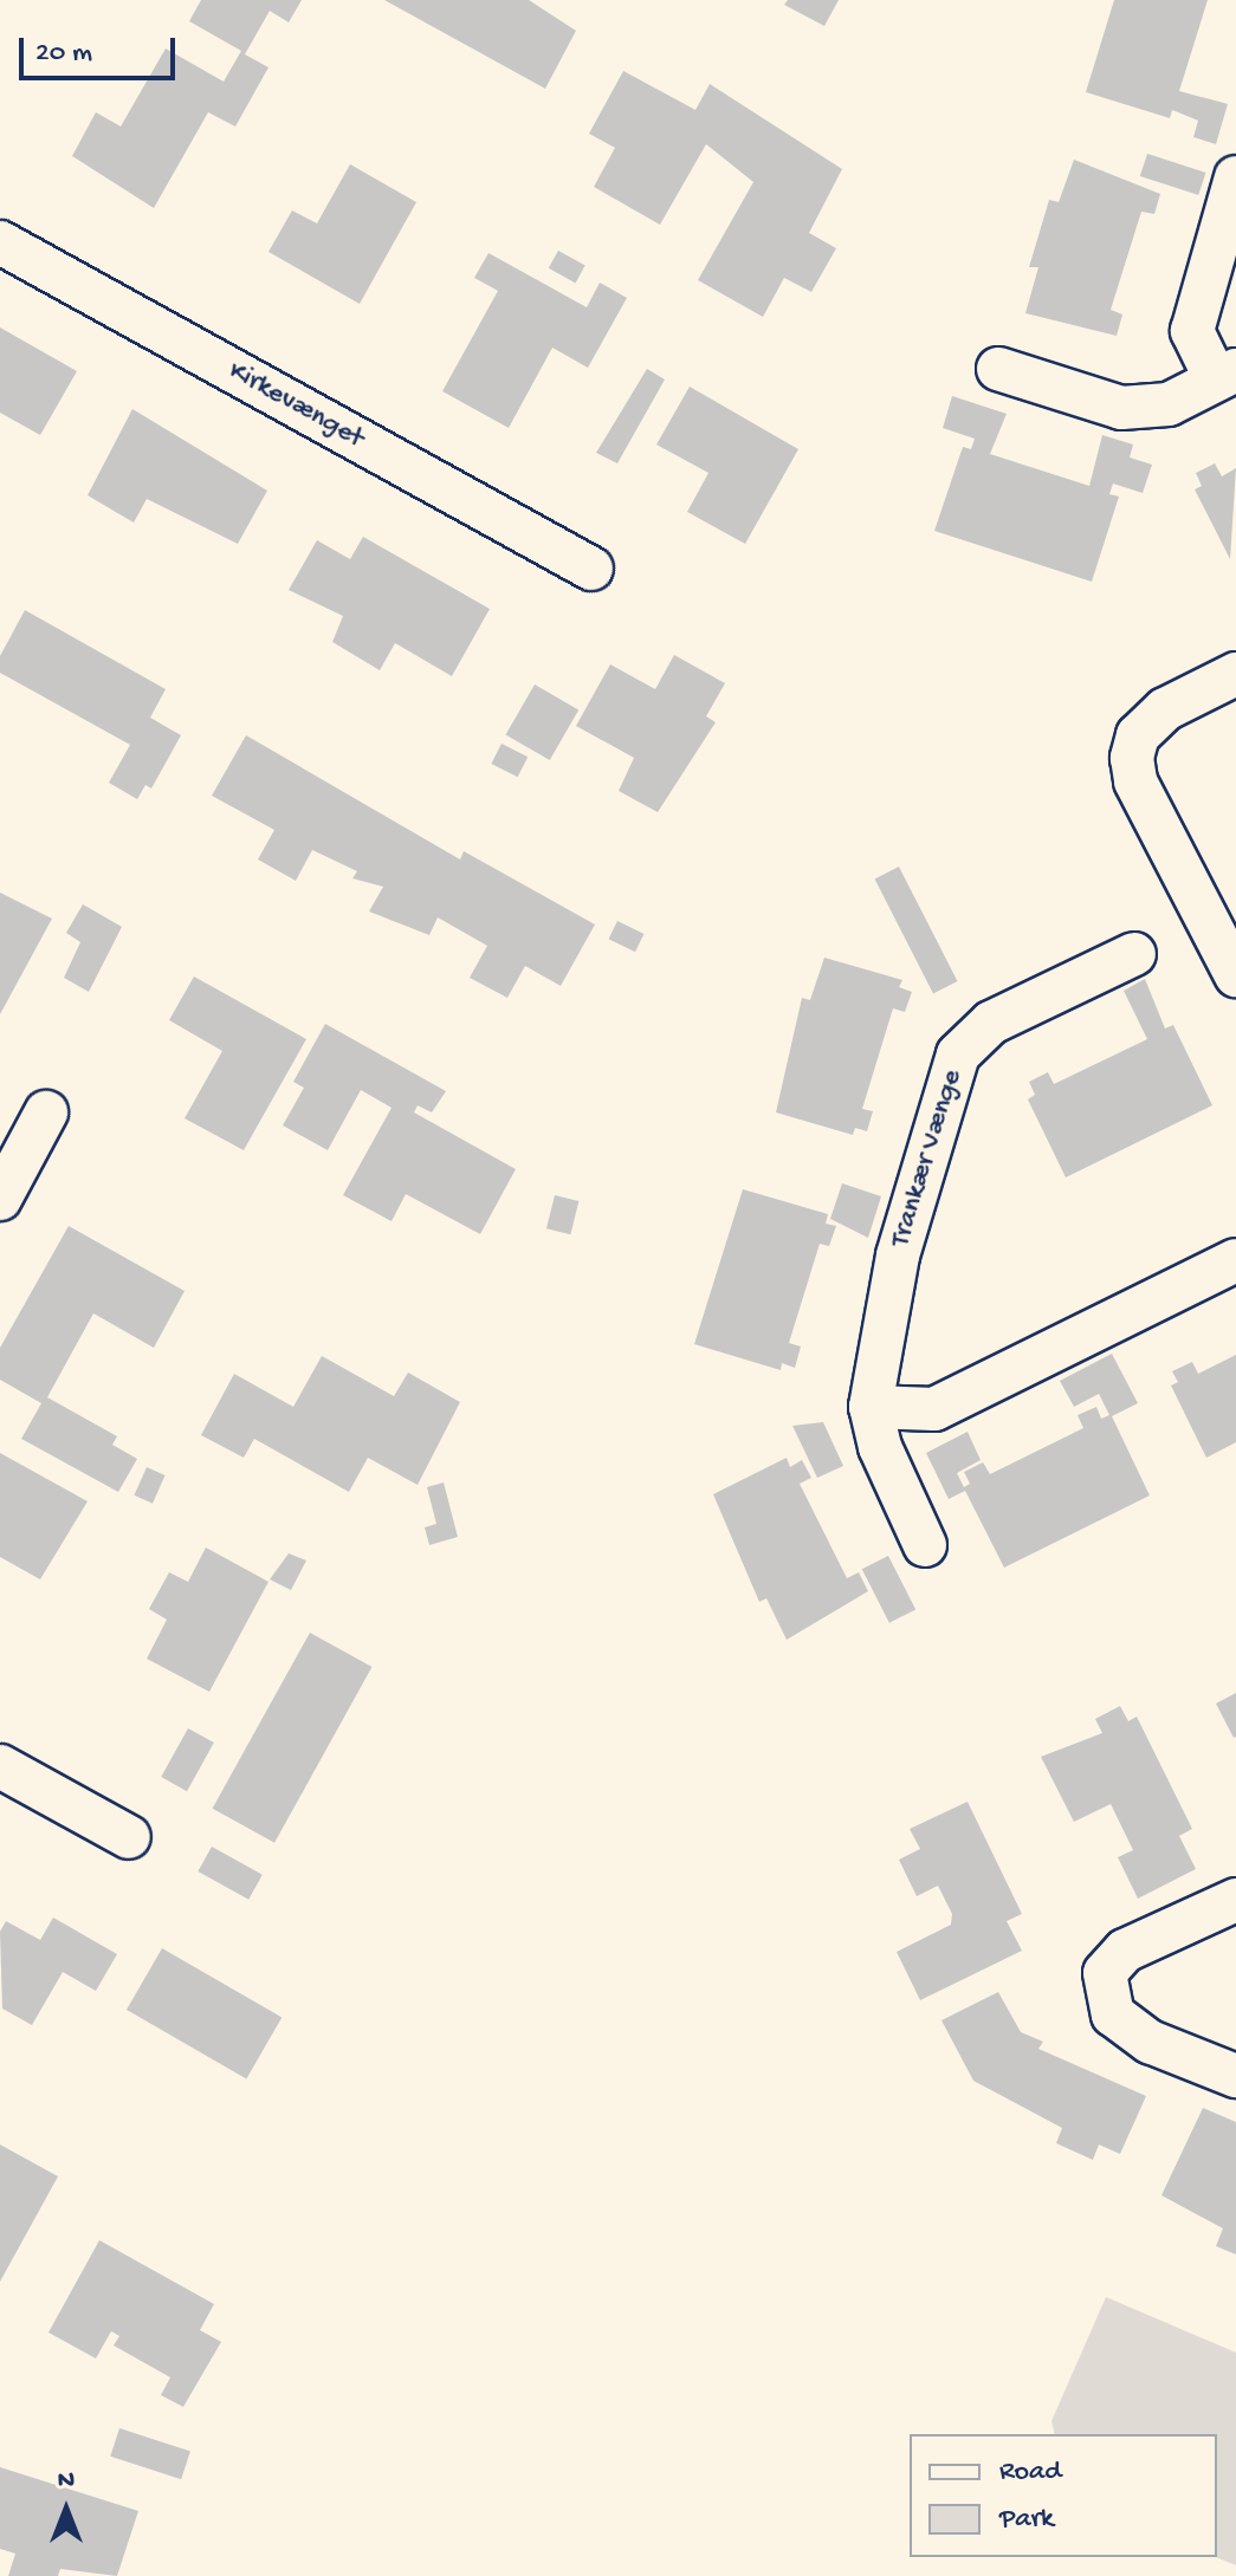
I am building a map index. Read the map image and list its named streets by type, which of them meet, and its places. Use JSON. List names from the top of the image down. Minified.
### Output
{"streets":{"street":["Kirkevænget","Trankær Vænge"]},"legend":["Road","Park"],"scale_bar":"20 m","north":"top"}
